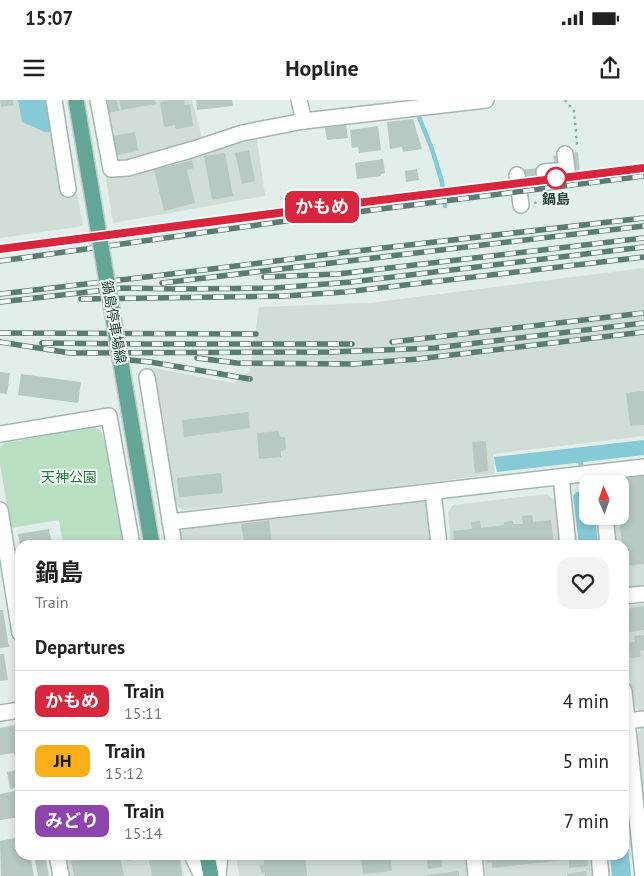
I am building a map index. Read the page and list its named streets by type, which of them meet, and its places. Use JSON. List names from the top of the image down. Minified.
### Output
{"streets":{"main road":["鍋島停車場線"]},"parks":["天神公園"],"places":["鍋島"],"north":"top","page":{"status":"15:07","header":"Hopline","on_map":"かもめ","heading":[["鍋島","Train"],"Departures"],"list":[{"mark":"かもめ","name":"Train","note":"15:11","value":"4 min"},{"mark":"JH","name":"Train","note":"15:12","value":"5 min"},{"mark":"みどり","name":"Train","note":"15:14","value":"7 min"}]}}
